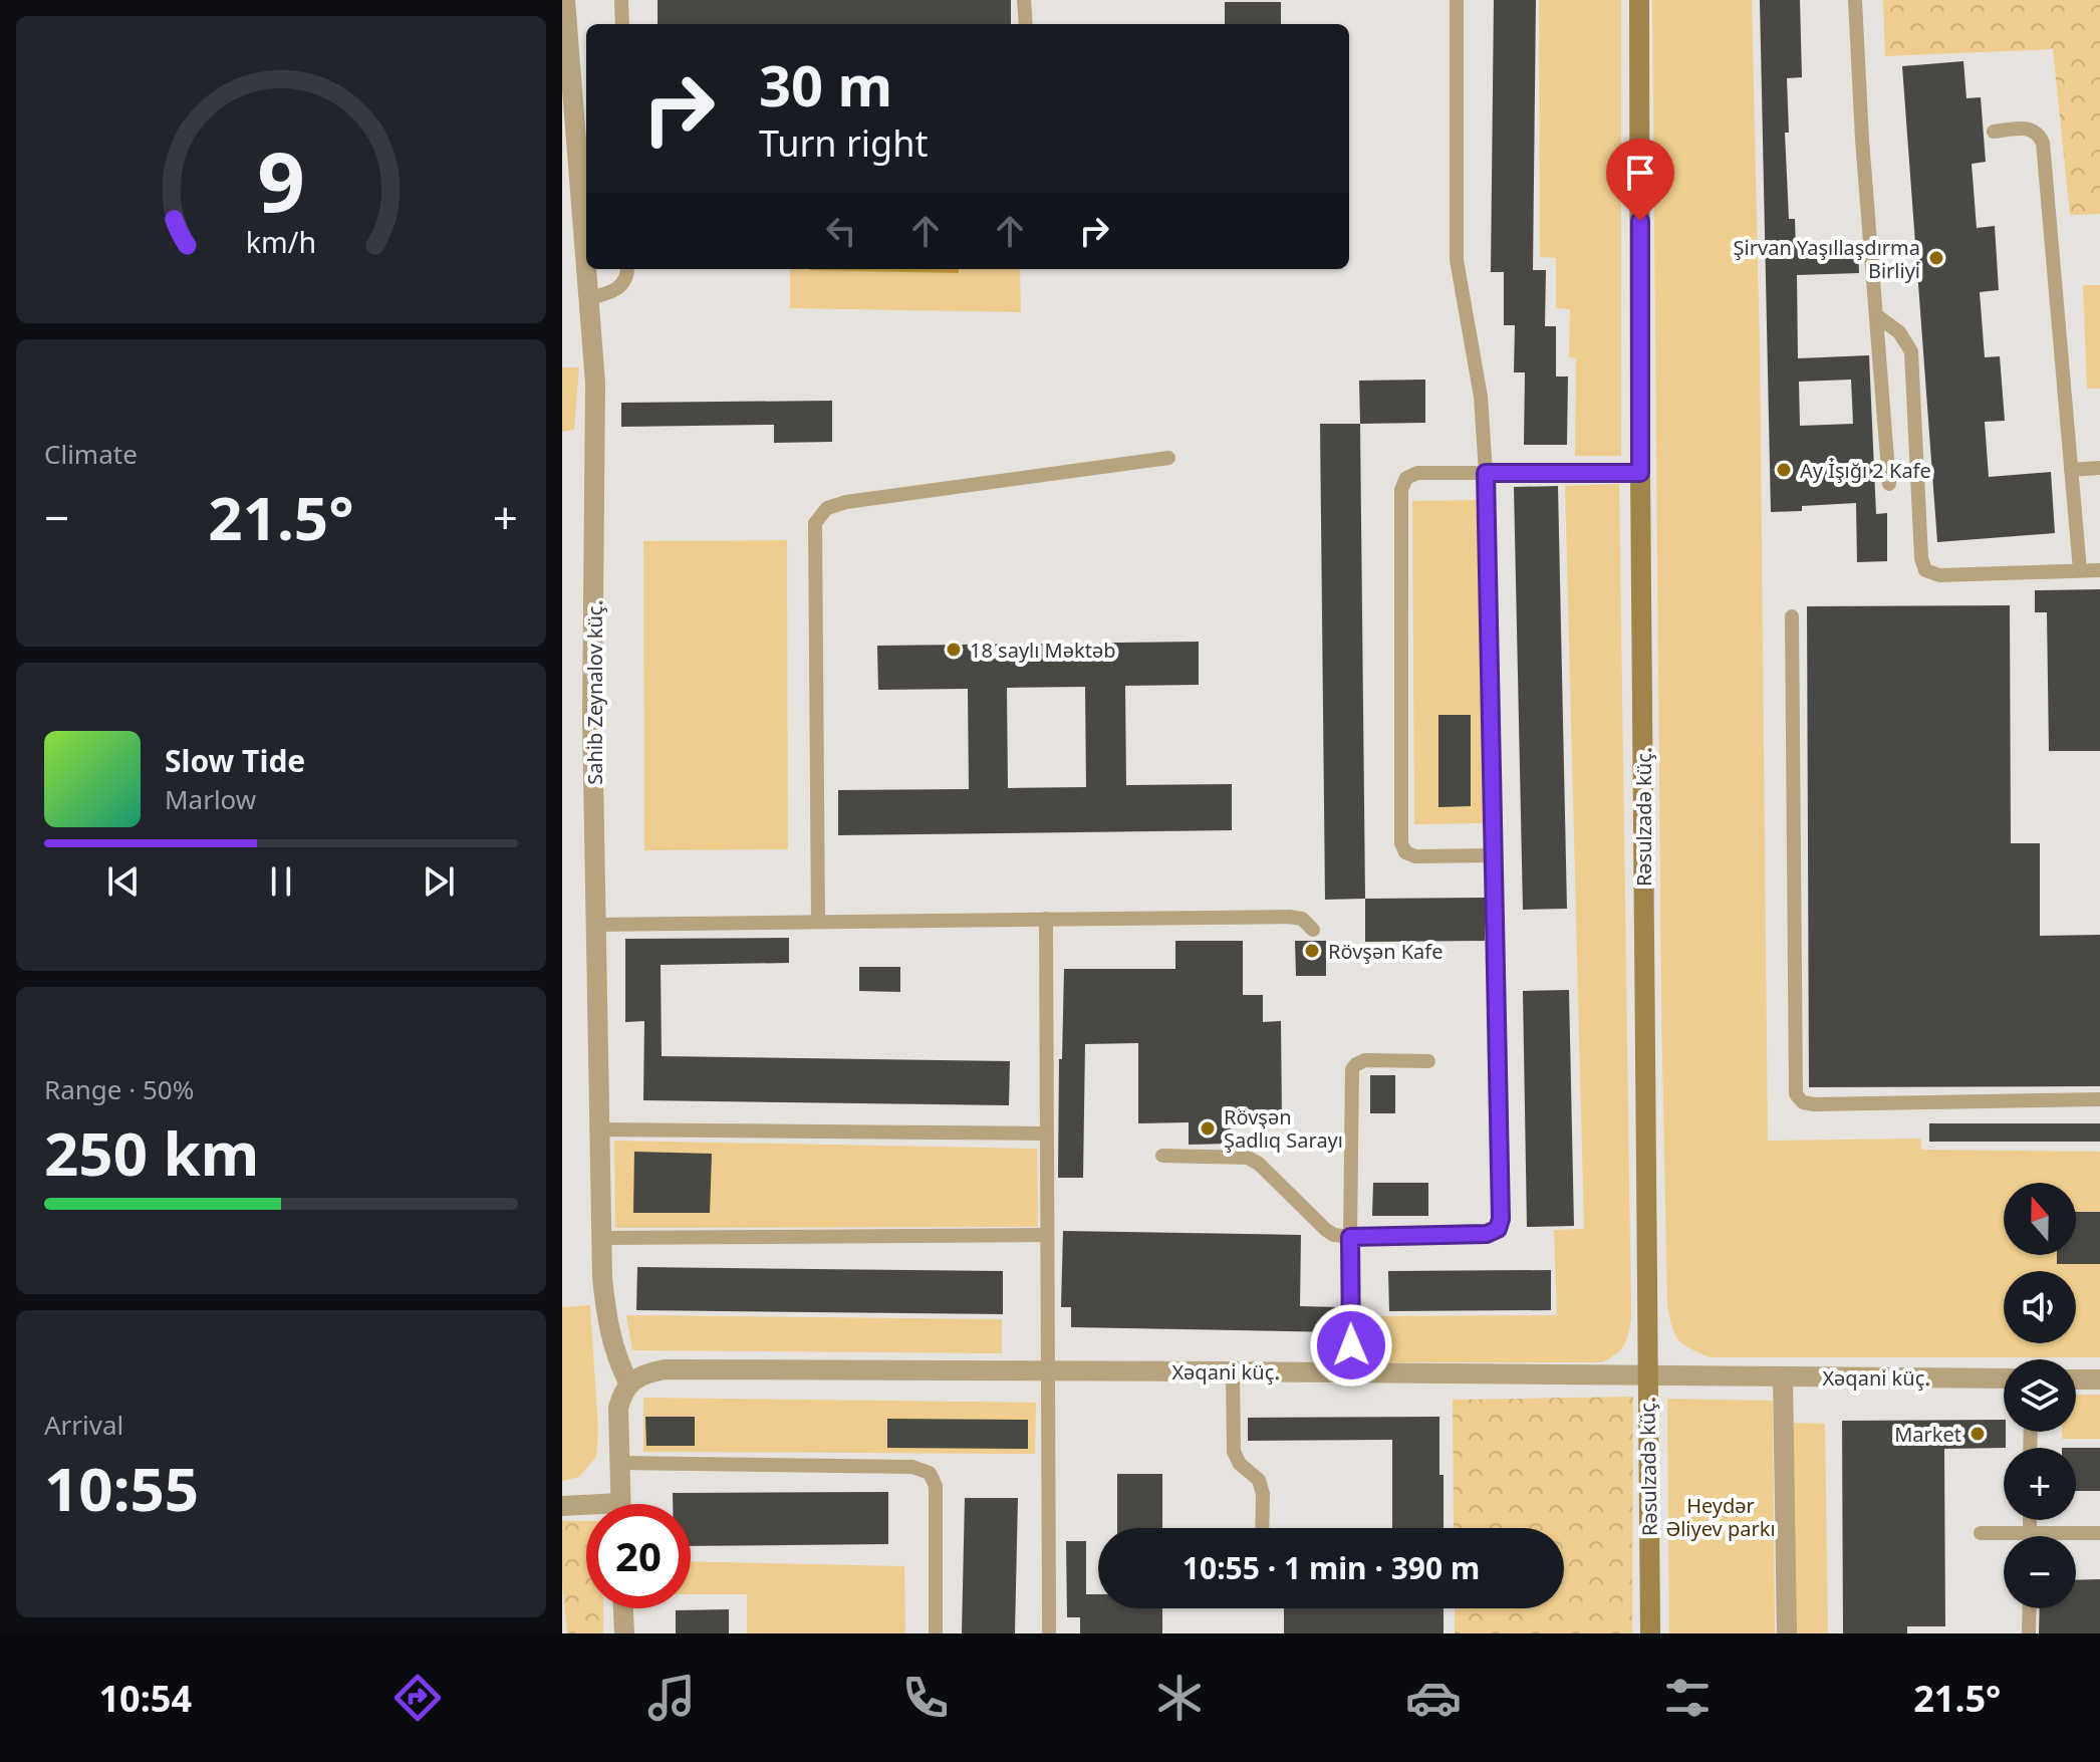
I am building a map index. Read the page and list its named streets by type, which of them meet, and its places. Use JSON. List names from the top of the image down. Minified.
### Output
{"streets":{"main road":["Rəsulzadə küç."],"street":["Sahib Zeynalov küç.","Xəqani küç."]},"crossings":[["Sahib Zeynalov küç.","Xəqani küç."],["Rəsulzadə küç.","Xəqani küç."]],"parks":["Heydər Əliyev parkı"],"places":["Şirvan Yaşıllaşdırma Birliyi","Ay İşığı 2 Kafe","18 saylı Məktəb","Rövşən Kafe","Rövşən Şadlıq Sarayı","Market"],"north":"top","page":{"turn":["30 m","Turn right"],"tile":["Climate",["Range · 50%","250 km"],["Arrival","10:55"]],"heat":["−","21.5°","+"],"song":["Slow Tide","Marlow"],"map_buttons":["+","−"],"limit":"20","trip":"10:55 · 1 min · 390 m","tabs":["10:54","21.5°"],"gauge":["9","km/h"]}}
